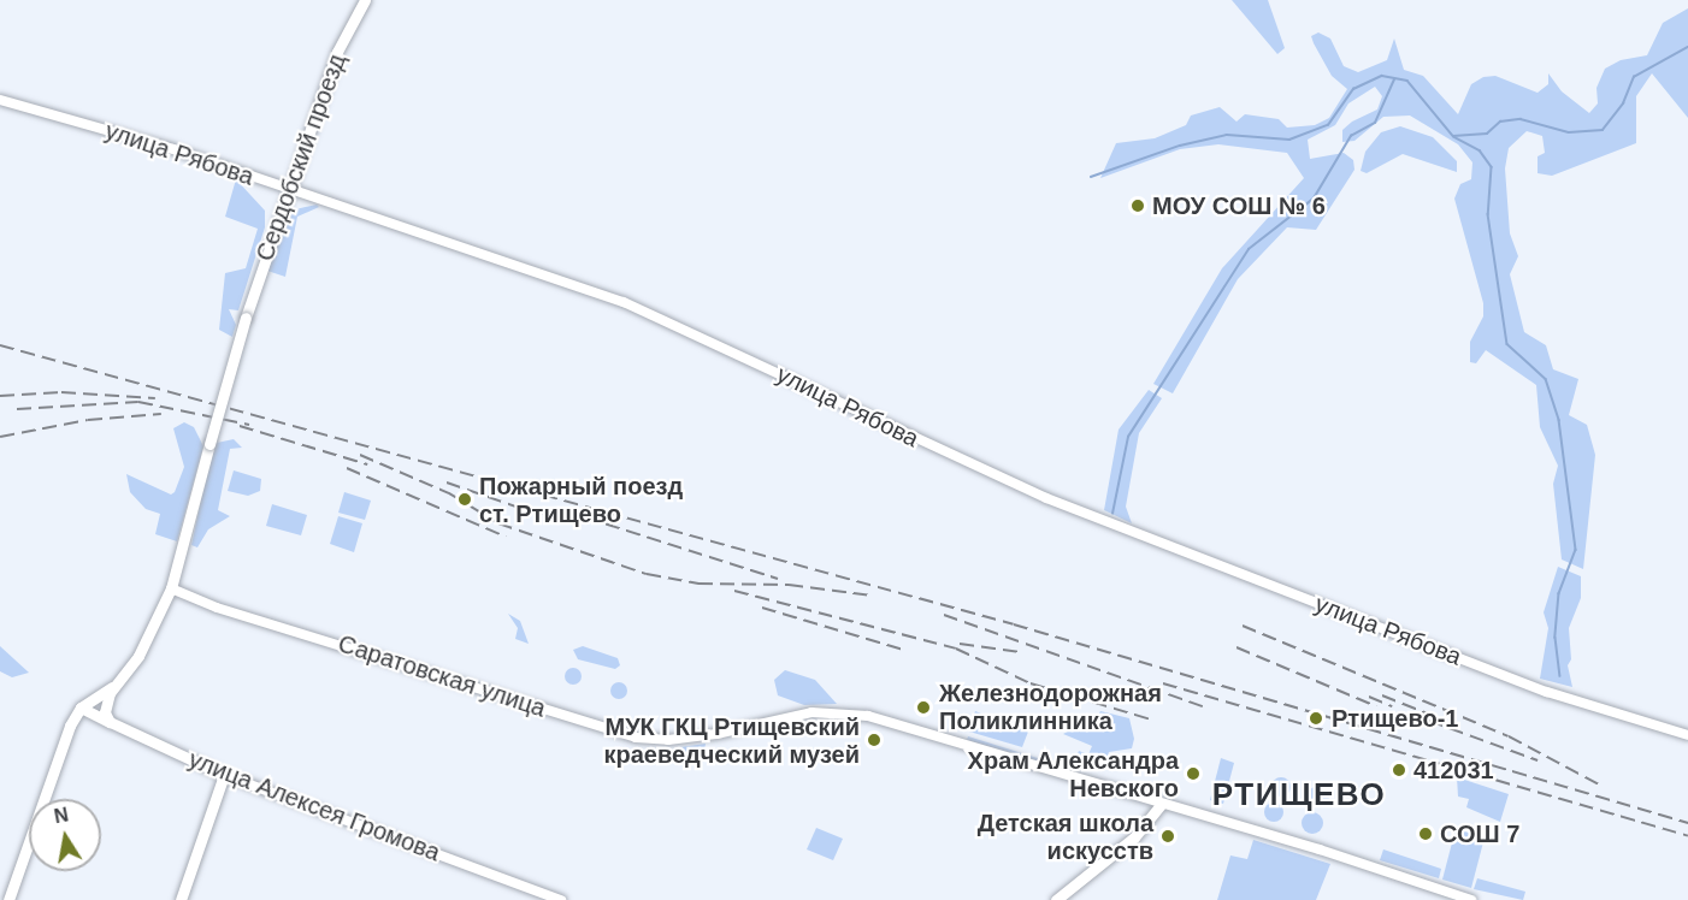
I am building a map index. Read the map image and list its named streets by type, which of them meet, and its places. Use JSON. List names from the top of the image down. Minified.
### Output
{"streets":{"main road":["Сердобский проезд","улица Алексея Громова"],"street":["улица Рябова","Саратовская улица"]},"crossings":[["улица Рябова","Сердобский проезд"],["Сердобский проезд","Саратовская улица"]],"districts":["РТИЩЕВО"],"places":["МОУ СОШ № 6","Пожарный поезд ст. Ртищево","Железнодорожная Поликлинника","Ртищево-1","МУК ГКЦ Ртищевский краеведческий музей","412031","Храм Александра Невского","СОШ 7","Детская школа искусств"],"north":"top"}
